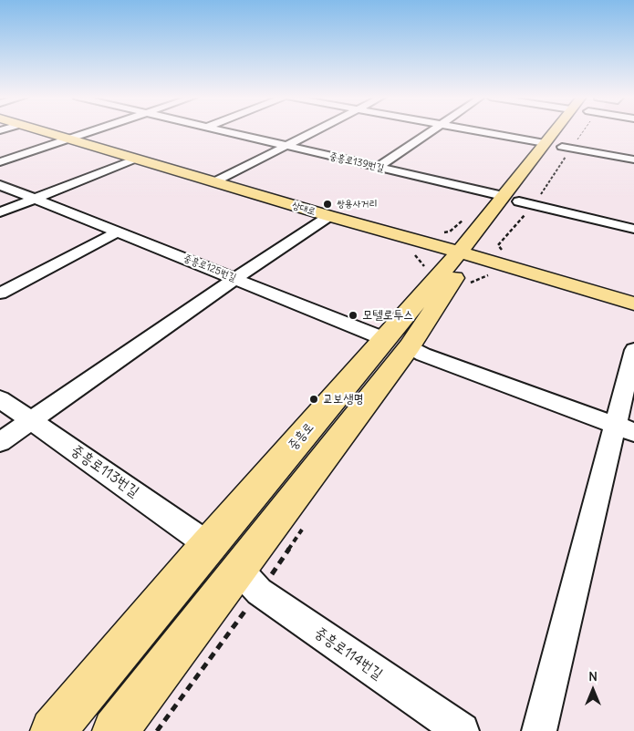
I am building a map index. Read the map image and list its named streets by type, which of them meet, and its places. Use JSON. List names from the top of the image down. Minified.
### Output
{"streets":{"main road":["상대로","중흥로"],"street":["중흥로139번길","중흥로125번길","중흥로113번길","중흥로114번길"]},"crossings":[["중흥로139번길","중흥로"],["상대로","중흥로"],["중흥로125번길","중흥로"],["중흥로","중흥로113번길"],["중흥로","중흥로114번길"]],"places":["쌍용사거리","모텔로투스","교보생명"],"north":"top"}
